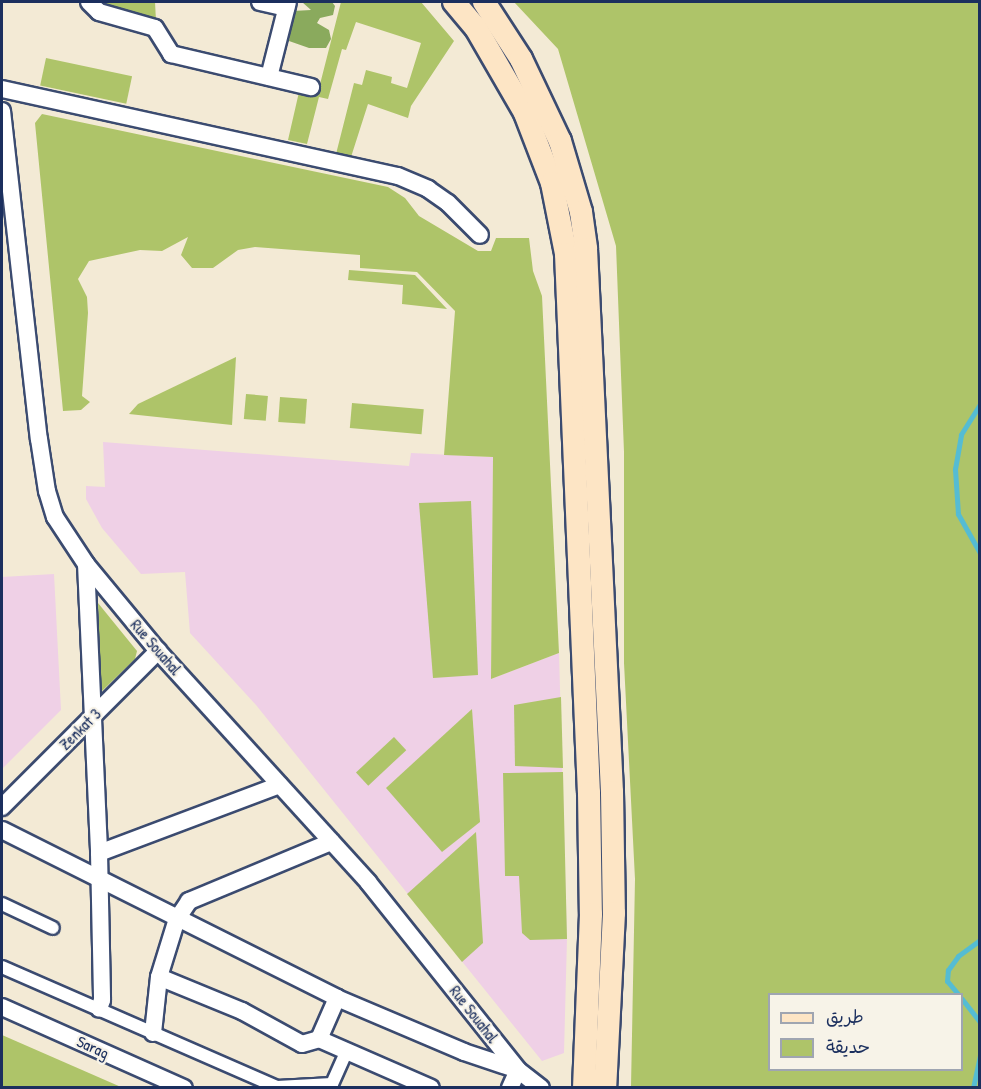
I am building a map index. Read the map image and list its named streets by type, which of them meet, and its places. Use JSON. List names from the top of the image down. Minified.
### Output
{"streets":{"street":["Rue Souahal","Zenkat 3","Sarag"]},"crossings":[["Rue Souahal","Zenkat 3"]],"legend":["طريق","حديقة"]}
